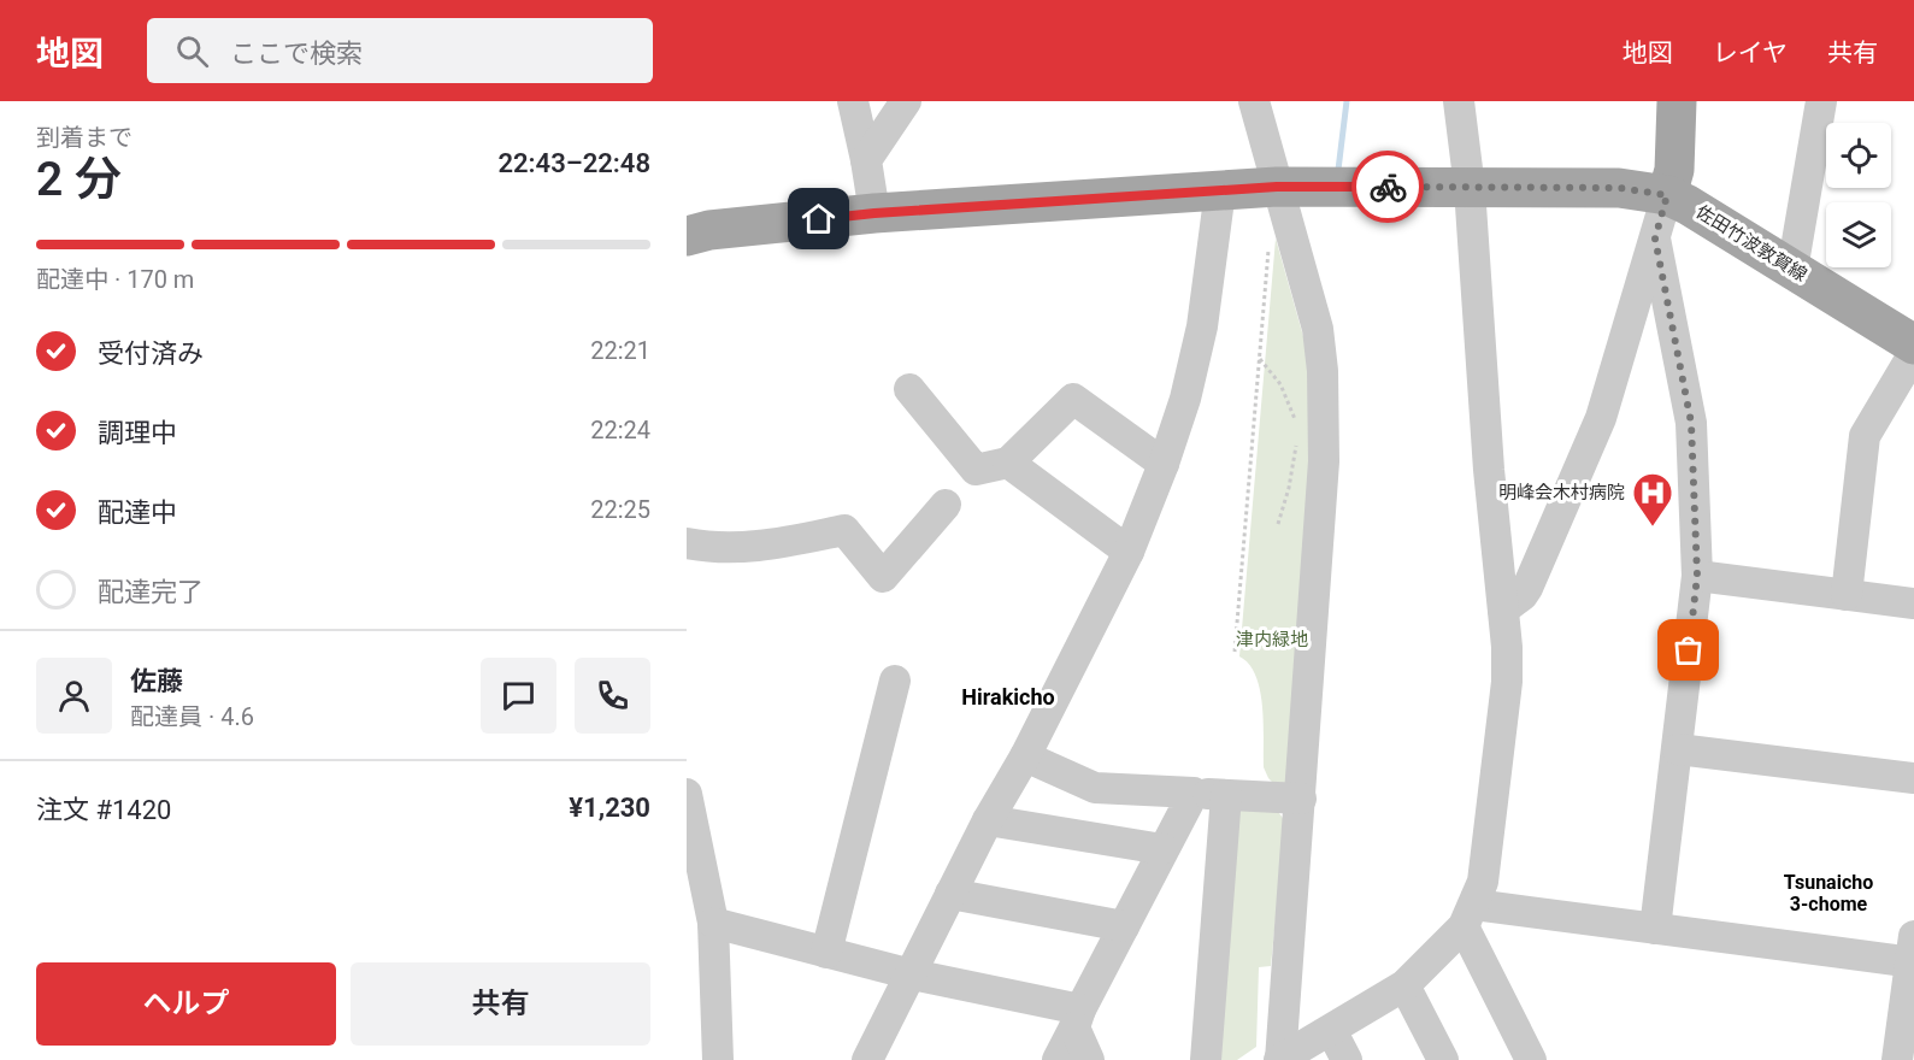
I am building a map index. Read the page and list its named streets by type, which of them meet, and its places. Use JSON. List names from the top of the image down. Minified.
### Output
{"streets":{"main road":["佐田竹波敦賀線"]},"districts":["Hirakicho","Tsunaicho 3-chome"],"parks":["津内緑地"],"places":{"hospital":["明峰会木村病院"]},"page":{"header":"地図","search":"ここで検索","nav":["地図","レイヤ","共有"],"heading":["2 分","到着まで","22:43–22:48"],"panel":["佐藤","配達員 · 4.6","注文 #1420","¥1,230"],"bar":"配達中 · 170 m","list":[["受付済み","22:21"],["調理中","22:24"],["配達中","22:25"],"配達完了"],"buttons":["ヘルプ","共有"]}}
